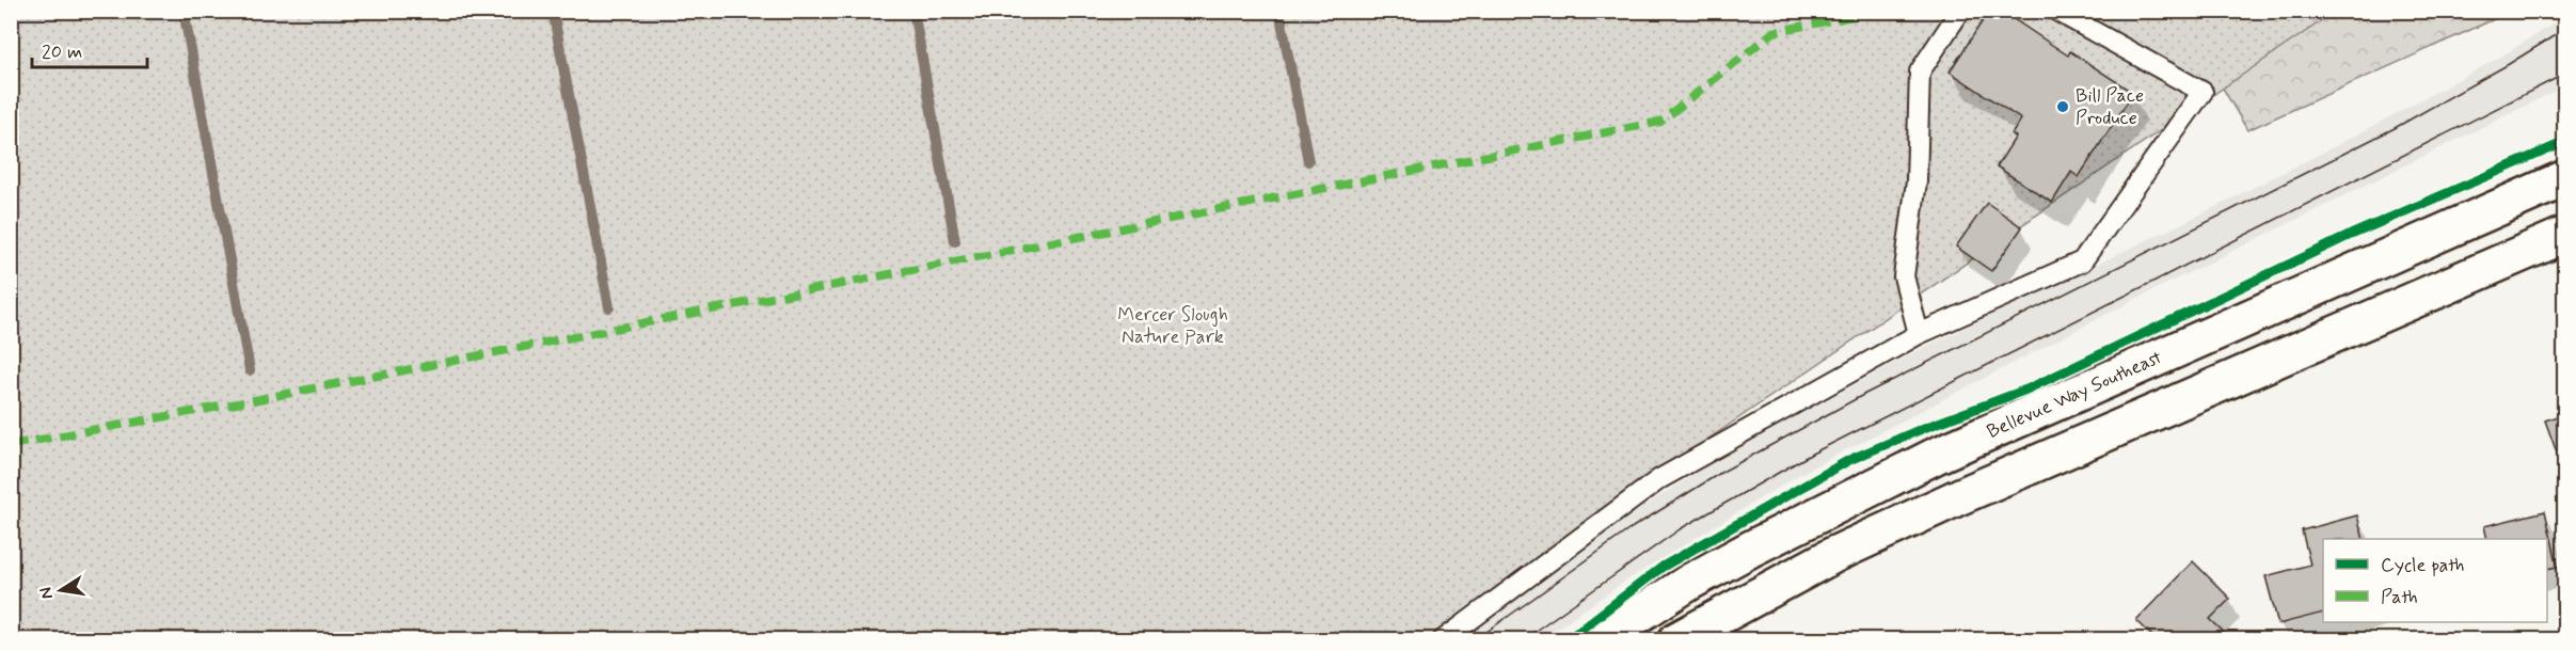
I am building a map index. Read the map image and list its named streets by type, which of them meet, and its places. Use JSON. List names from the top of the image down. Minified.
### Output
{"streets":{"main road":["Bellevue Way Southeast"]},"parks":["Mercer Slough Nature Park"],"places":["Bill Pace Produce"],"legend":["Cycle path","Path"],"scale_bar":"20 m","north":"left"}
